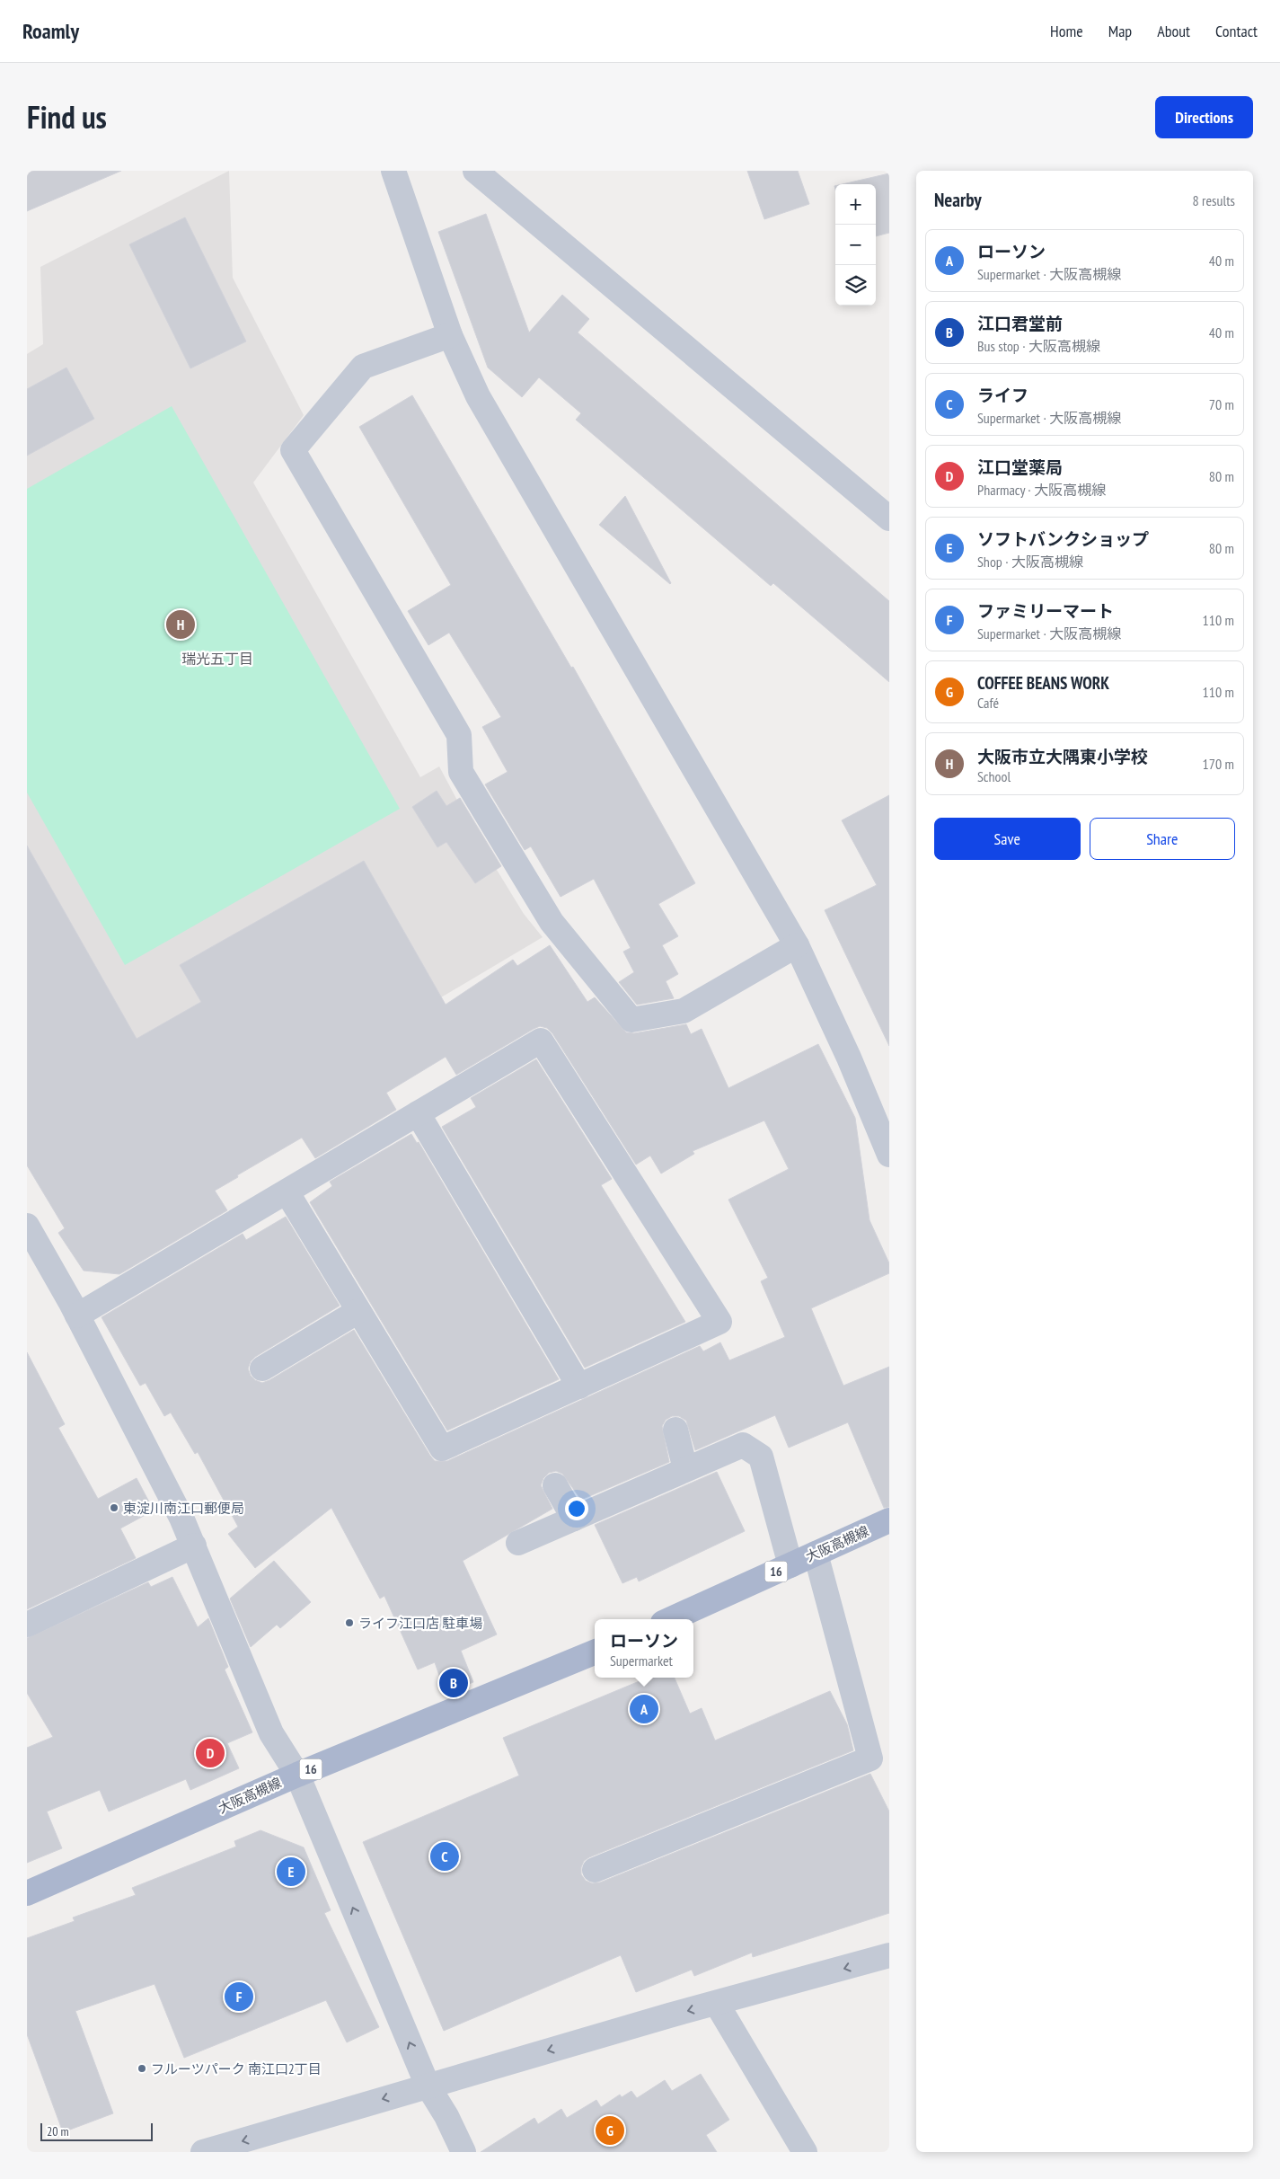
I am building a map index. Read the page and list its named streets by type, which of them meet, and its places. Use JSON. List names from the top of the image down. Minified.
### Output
{"streets":{"main road":["大阪高槻線","16"]},"districts":["瑞光五丁目"],"places":["東淀川南江口郵便局","ライフ江口店 駐車場","フルーツパーク 南江口2丁目"],"scale_bar":"20 m","page":{"header":"Roamly","nav":["Home","Map","About","Contact"],"title":"Find us","buttons":["Directions",["Save","Share"]],"heading":["Nearby","8 results"],"map_buttons":["+","−"],"list":[{"mark":"A","name":"ローソン","note":"Supermarket · 大阪高槻線","value":"40 m"},{"mark":"B","name":"江口君堂前","note":"Bus stop · 大阪高槻線","value":"40 m"},{"mark":"C","name":"ライフ","note":"Supermarket · 大阪高槻線","value":"70 m"},{"mark":"D","name":"江口堂薬局","note":"Pharmacy · 大阪高槻線","value":"80 m"},{"mark":"E","name":"ソフトバンクショップ","note":"Shop · 大阪高槻線","value":"80 m"},{"mark":"F","name":"ファミリーマート","note":"Supermarket · 大阪高槻線","value":"110 m"},{"mark":"G","name":"COFFEE BEANS WORK","note":"Café","value":"110 m"},{"mark":"H","name":"大阪市立大隅東小学校","note":"School","value":"170 m"}],"pins":["H","B","A","D","C","E","F","G"],"popup":["ローソン","Supermarket"],"scale":"20 m"}}
